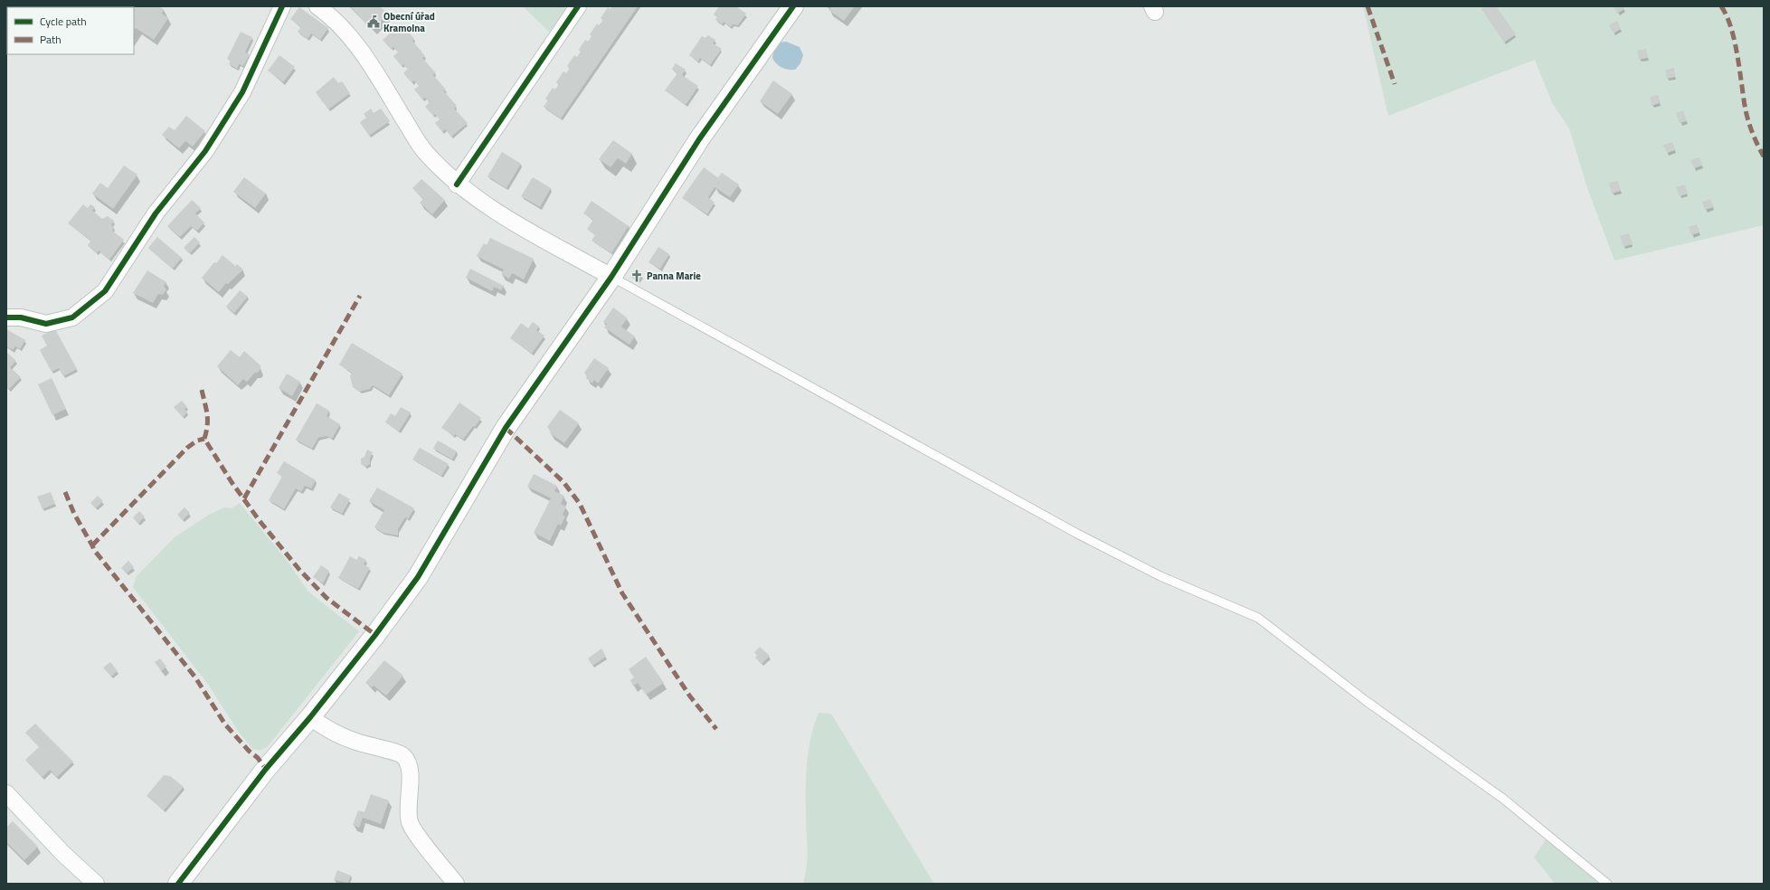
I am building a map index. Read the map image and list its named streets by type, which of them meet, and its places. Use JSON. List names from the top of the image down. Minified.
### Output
{"places":{"public building":["Obecní úřad Kramolna"],"church":["Panna Marie"]},"legend":["Cycle path","Path"]}
